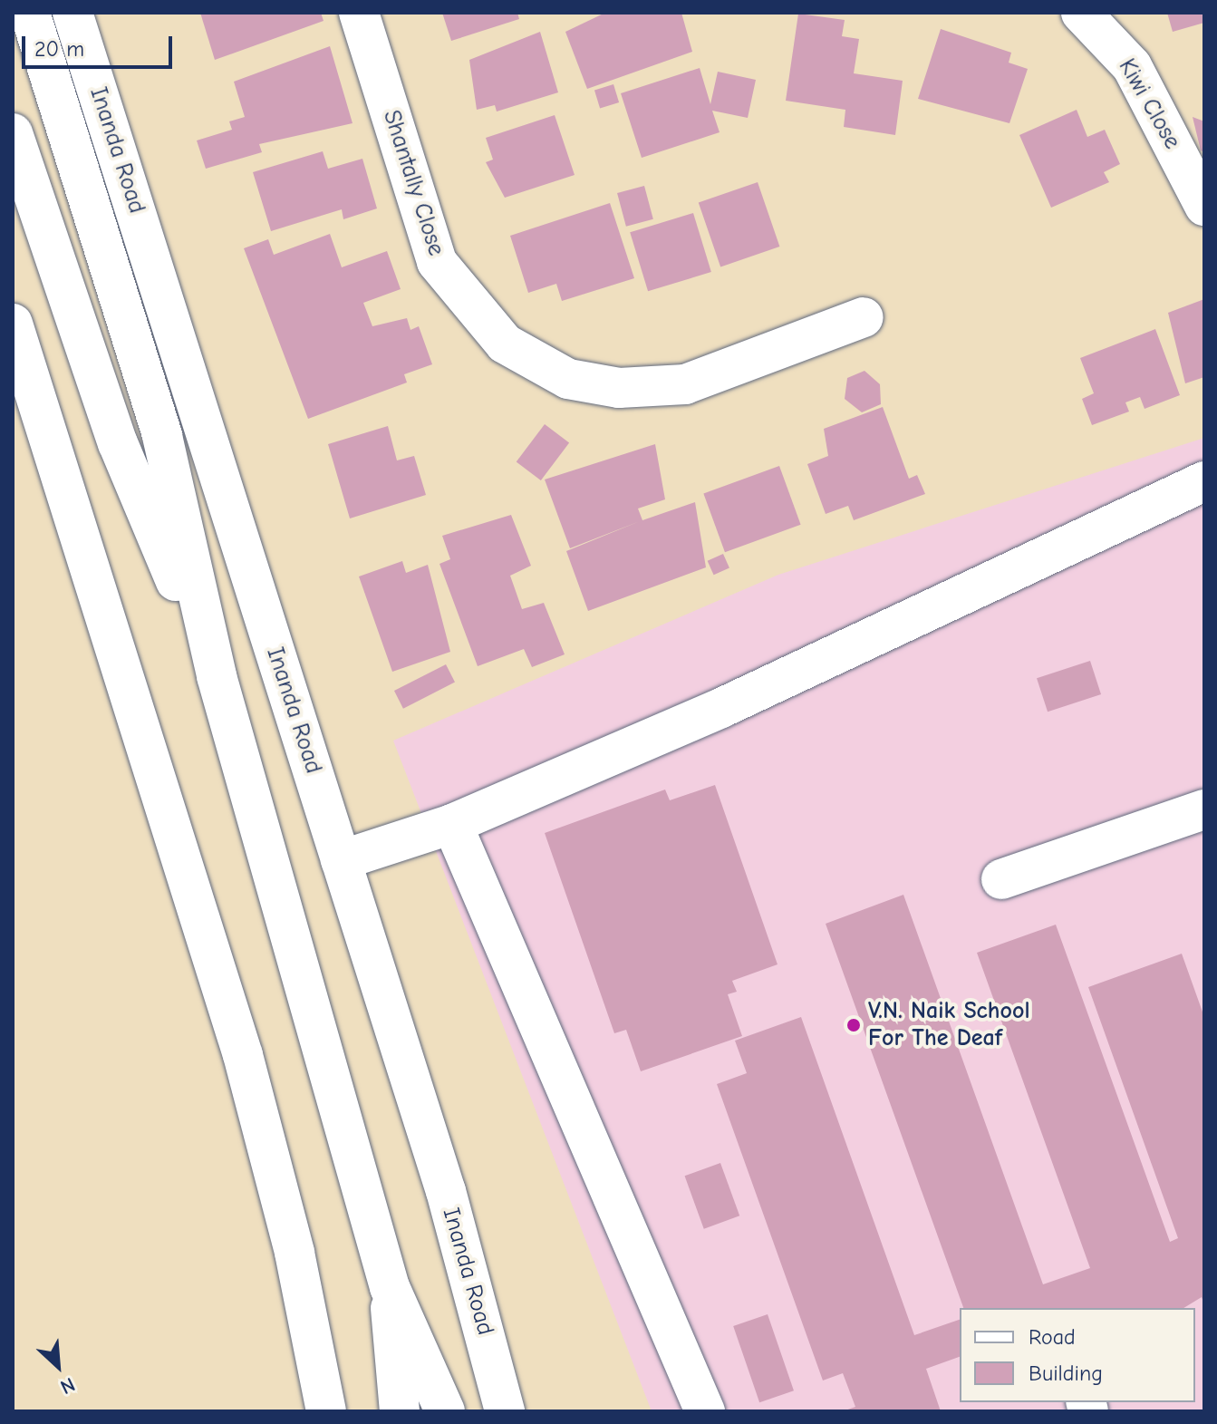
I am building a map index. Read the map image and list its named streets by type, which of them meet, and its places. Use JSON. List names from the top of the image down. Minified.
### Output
{"streets":{"street":["Kiwi Close","Inanda Road","Shantally Close"]},"places":["V.N. Naik School For The Deaf"],"legend":["Road","Building"],"scale_bar":"20 m","north":"bottom right"}
